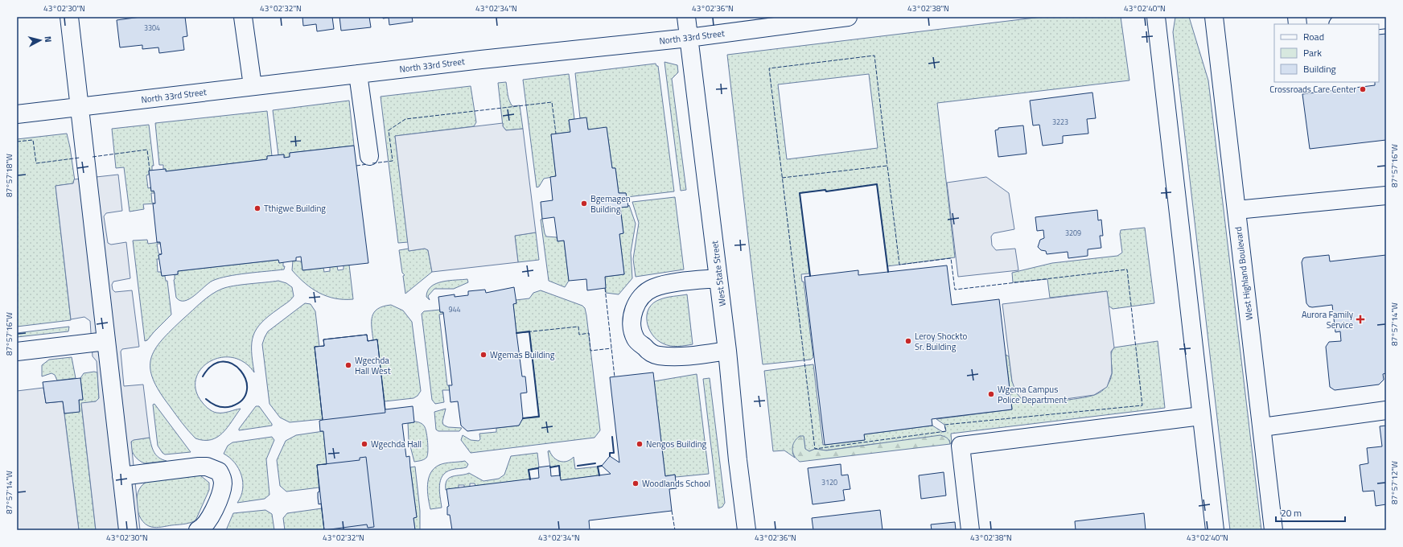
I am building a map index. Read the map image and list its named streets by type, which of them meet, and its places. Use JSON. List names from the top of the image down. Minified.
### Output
{"streets":{"street":["North 33rd Street","West State Street","West Highland Boulevard"]},"crossings":[["North 33rd Street","West State Street"]],"places":{"other":["Crossroads Care Center","Bgemagen Building","Tthigwe Building","Leroy Shockto Sr. Building","Wgemas Building","Wgechda Hall West","Wgema Campus Police Department","Wgechda Hall","Nengos Building","Woodlands School"],"health":["Aurora Family Service"]},"house_numbers":["3304","3223","3209","944","3120"],"legend":["Road","Park","Building"],"scale_bar":"20 m","north":"right","coordinates":["43°02'30\"N","43°02'32\"N","43°02'34\"N","43°02'36\"N","43°02'38\"N","43°02'40\"N","87°57'16\"W","87°57'18\"W","87°57'14\"W","87°57'12\"W"]}
